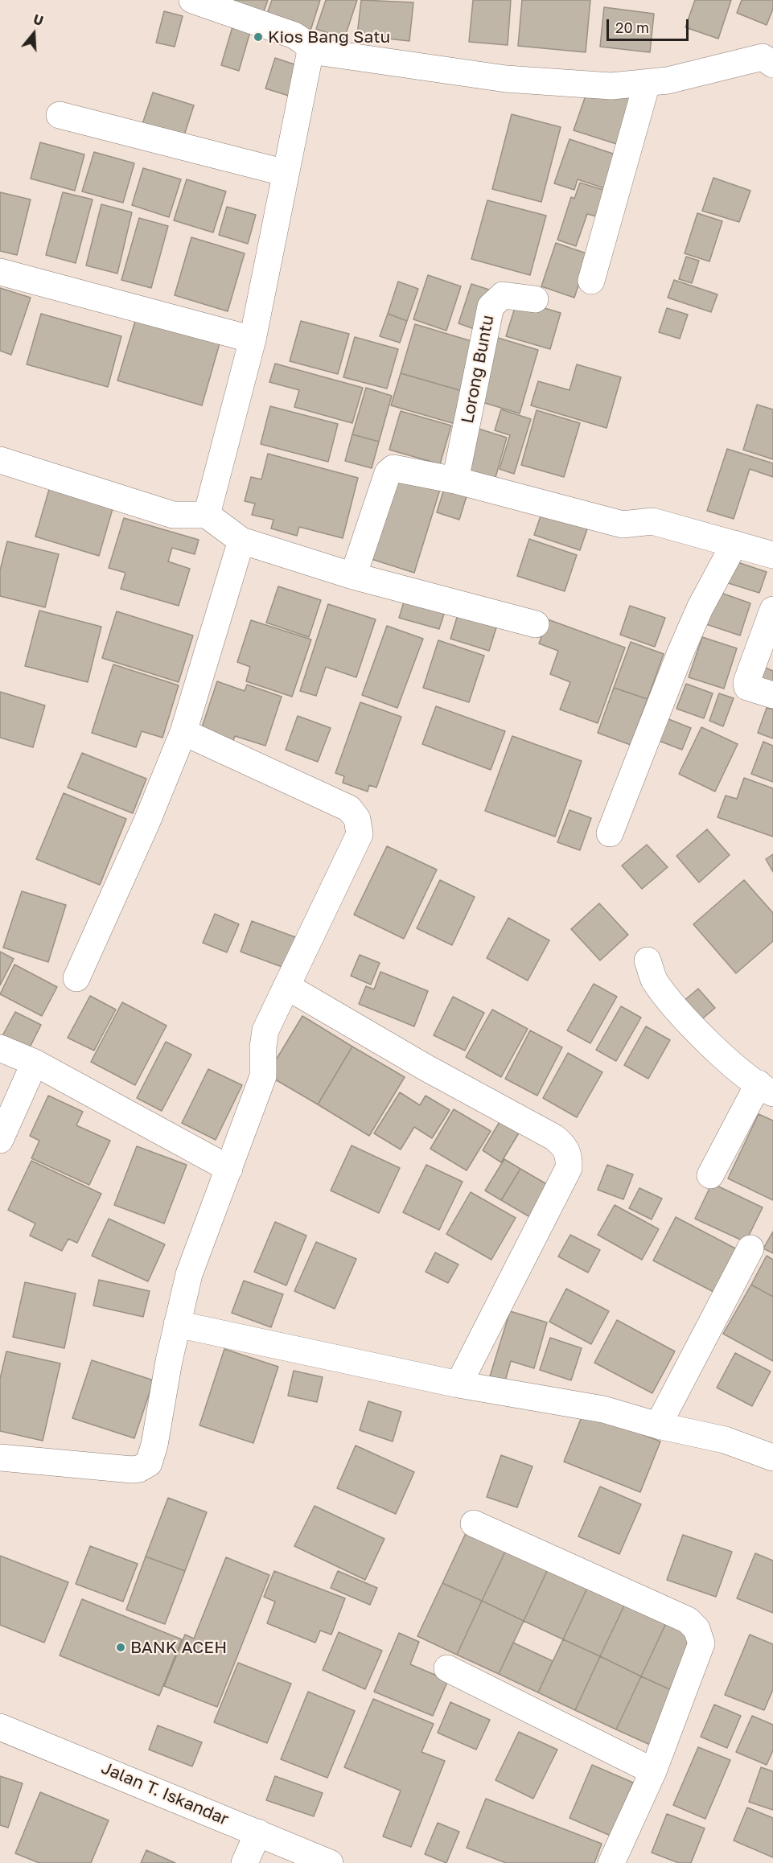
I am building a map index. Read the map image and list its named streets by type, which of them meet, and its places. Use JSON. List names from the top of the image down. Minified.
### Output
{"streets":{"street":["Lorong Buntu","Jalan T. Iskandar"]},"places":["Kios Bang Satu","BANK ACEH"],"scale_bar":"20 m","north":"top"}
